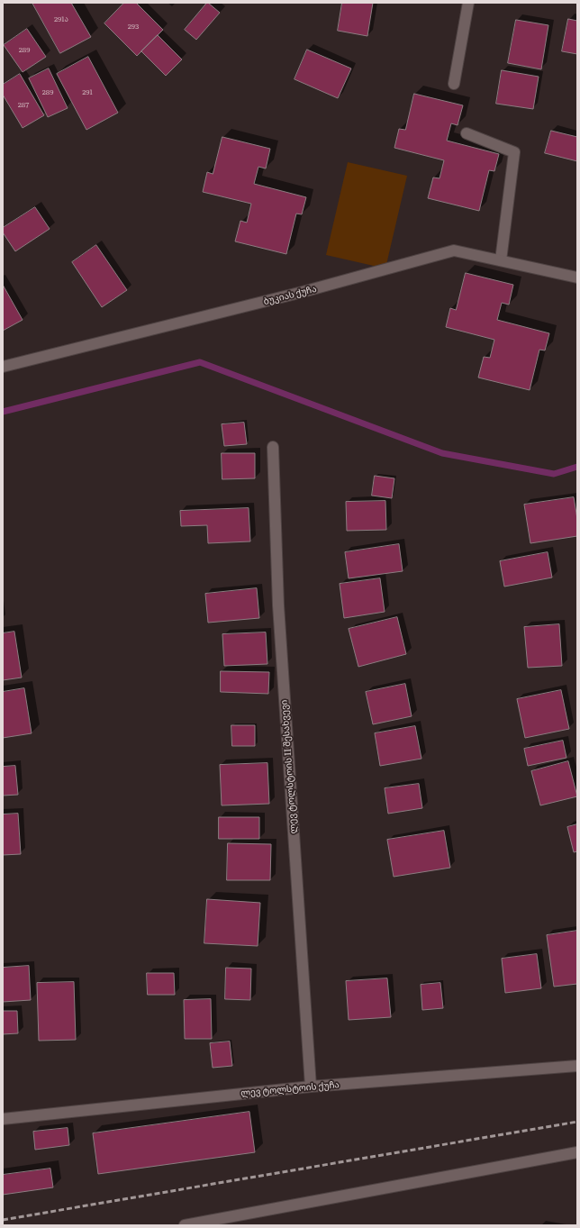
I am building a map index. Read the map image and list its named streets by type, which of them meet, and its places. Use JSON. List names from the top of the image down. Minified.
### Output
{"streets":{"street":["ბუკიას ქუჩა","ლევ ტოლსტოის II შესახვევი","ლევ ტოლსტოის ქუჩა"]},"crossings":[["ლევ ტოლსტოის II შესახვევი","ლევ ტოლსტოის ქუჩა"]],"house_numbers":["291ა","293","289","289","291","287"]}
